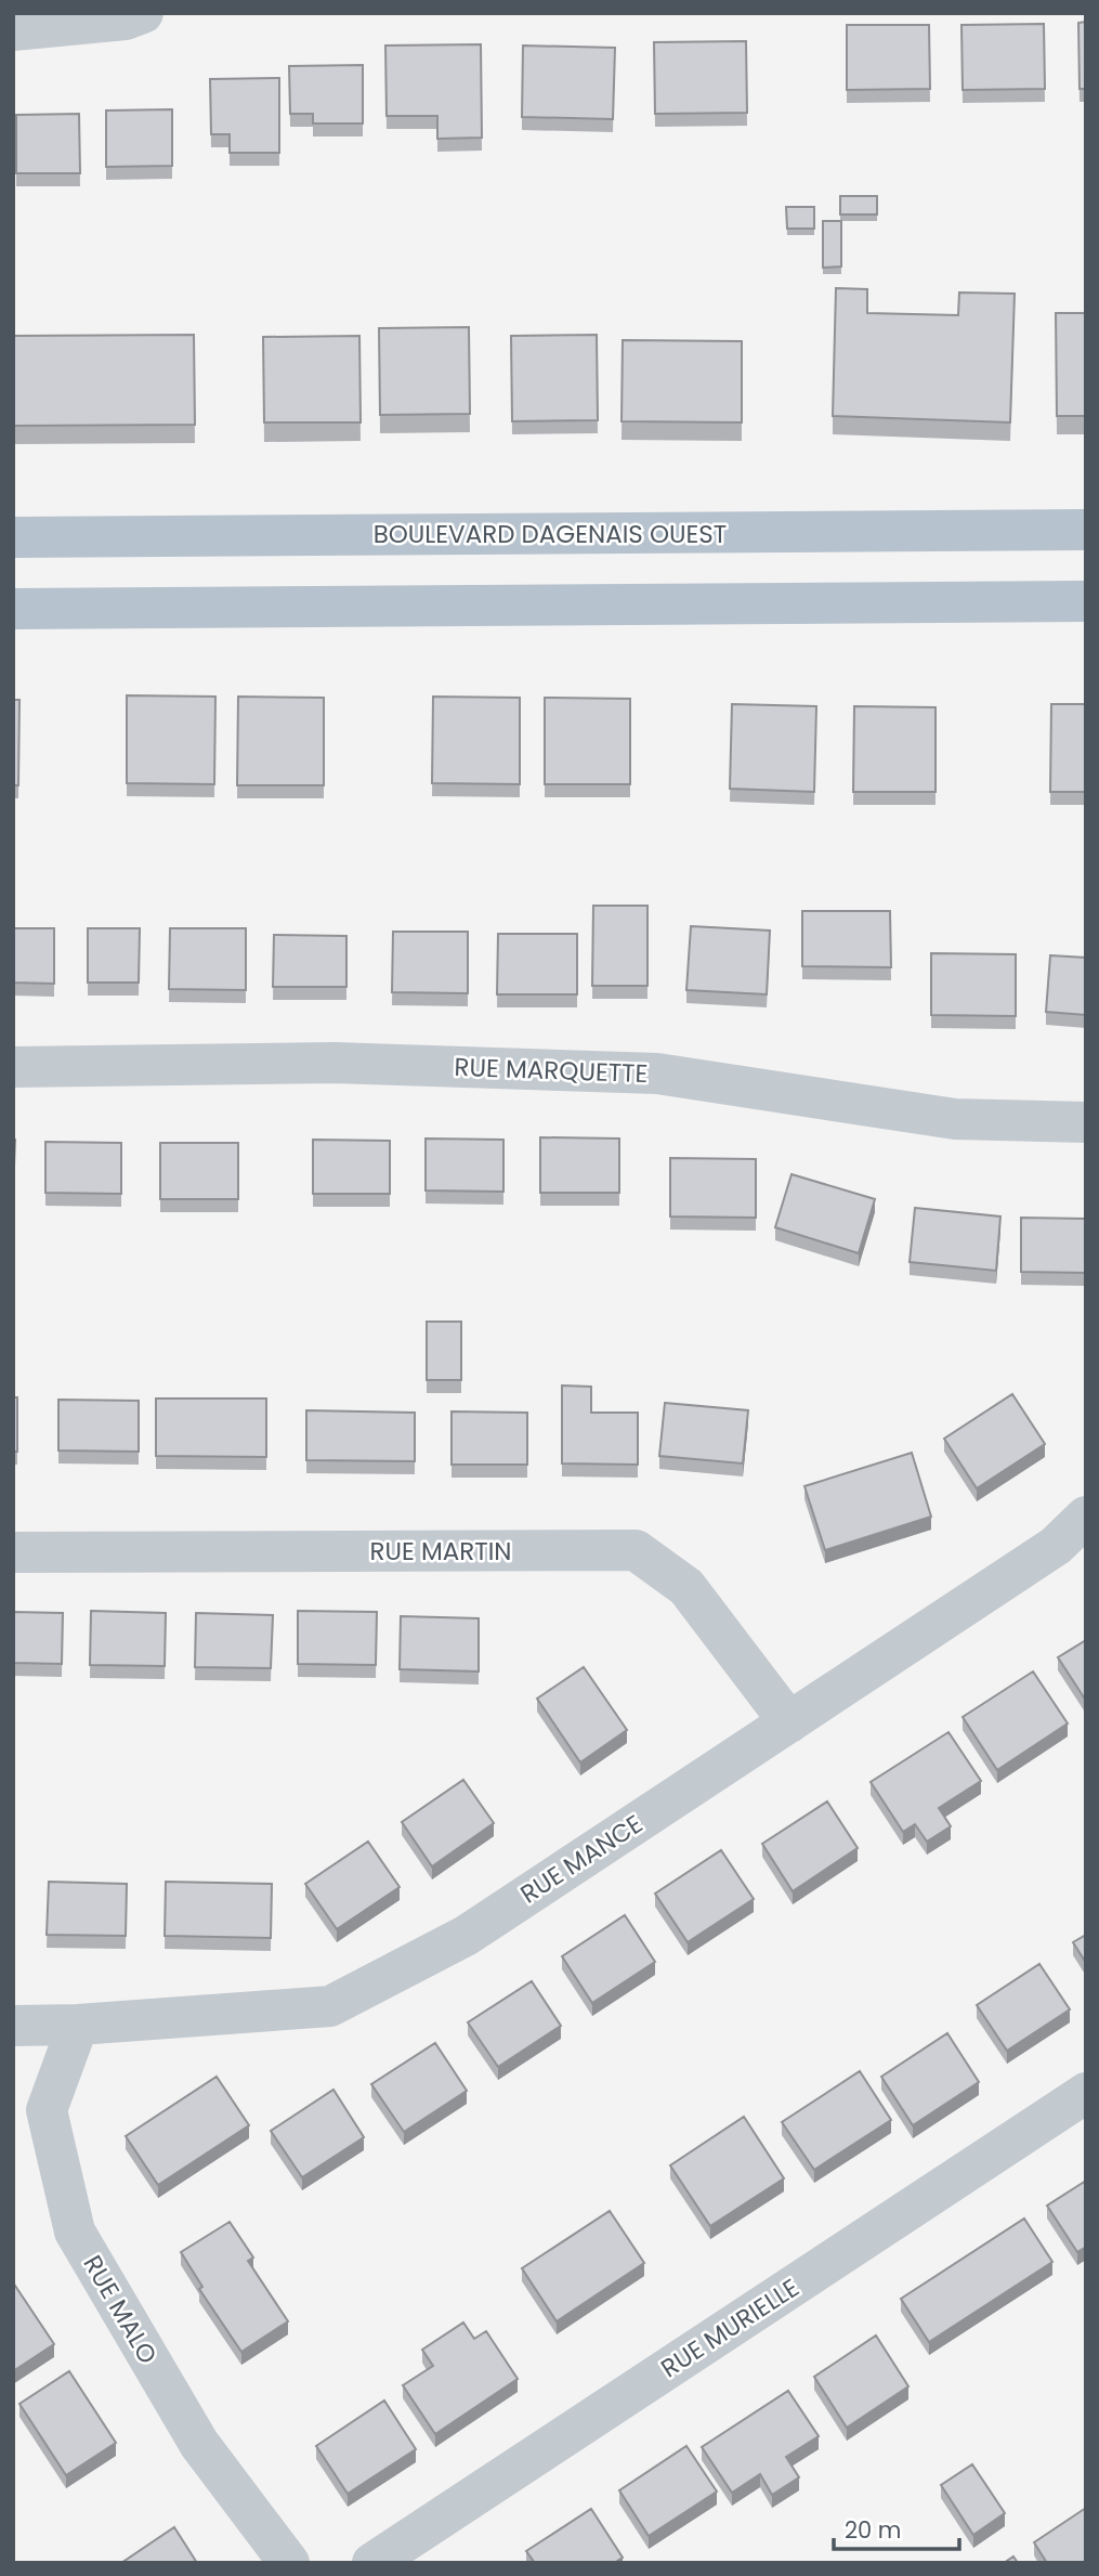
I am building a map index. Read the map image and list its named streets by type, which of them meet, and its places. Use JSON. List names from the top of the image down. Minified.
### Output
{"streets":{"main road":["BOULEVARD DAGENAIS OUEST"],"street":["RUE MARQUETTE","RUE MARTIN","RUE MANCE","RUE MALO","RUE MURIELLE"]},"crossings":[["RUE MARTIN","RUE MANCE"],["RUE MANCE","RUE MALO"]],"scale_bar":"20 m"}
